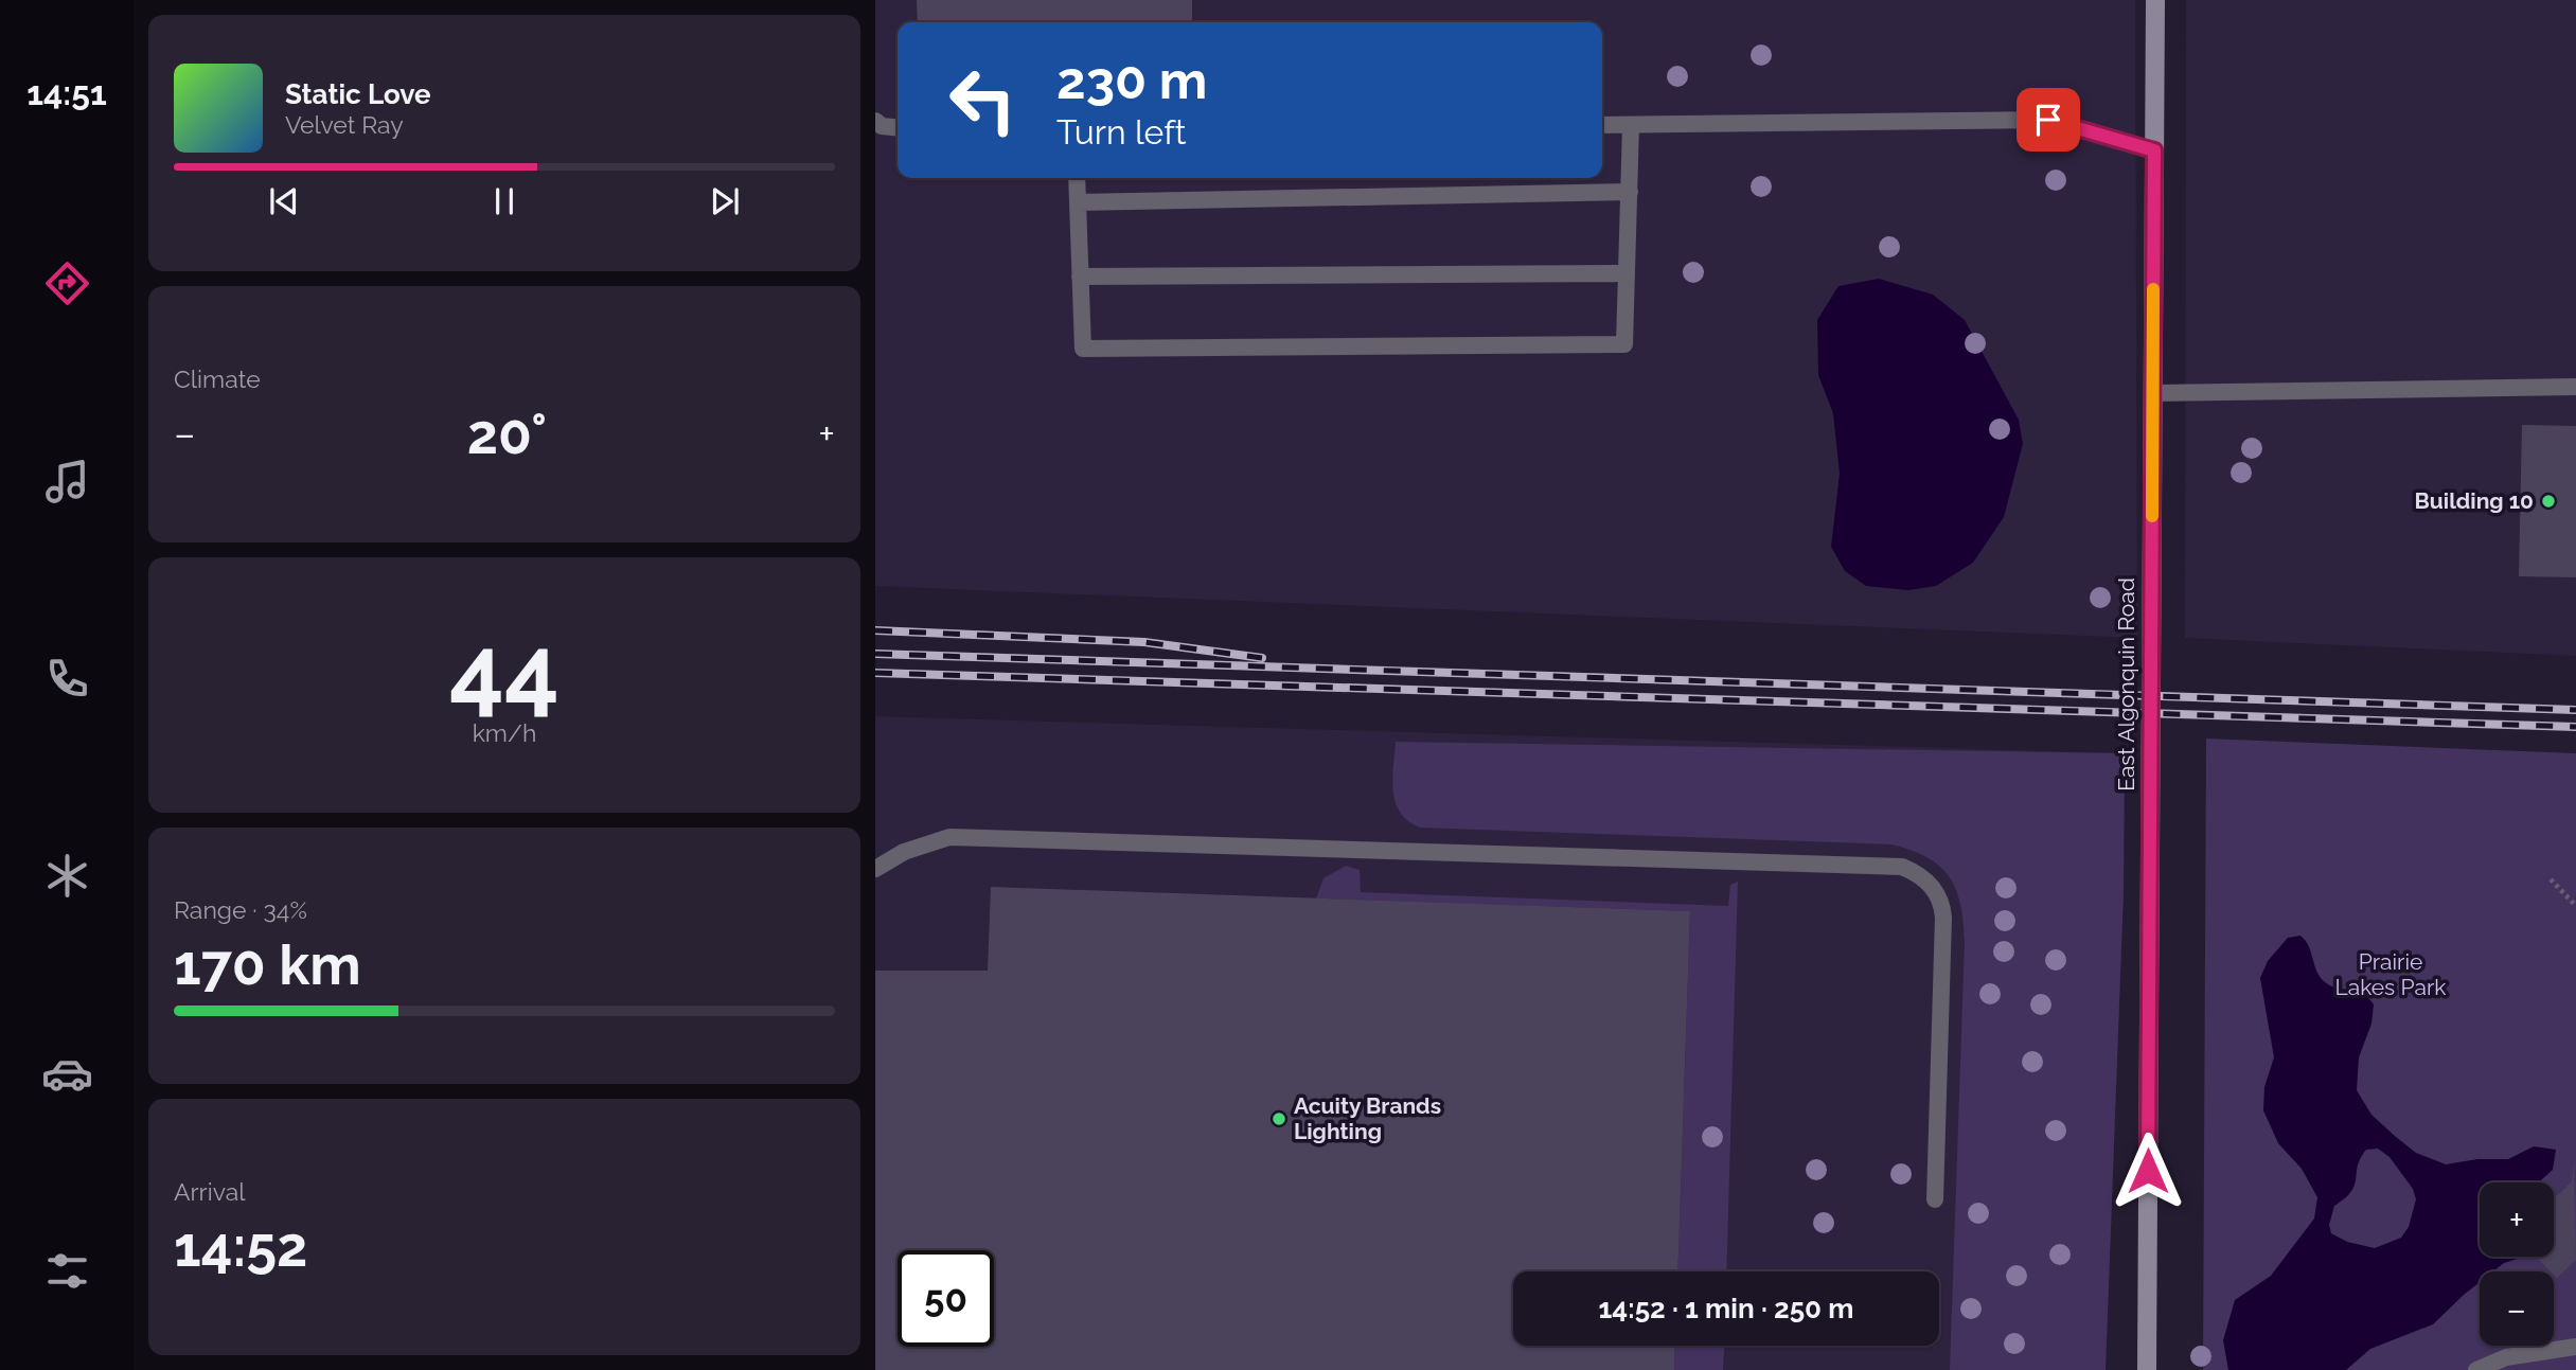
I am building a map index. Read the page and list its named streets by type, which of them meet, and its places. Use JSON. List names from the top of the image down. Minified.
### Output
{"streets":{"main road":["East Algonquin Road"]},"parks":["Prairie Lakes Park"],"places":["Building 10","Acuity Brands Lighting"],"page":{"tabs":"14:51","turn":["230 m","Turn left"],"song":["Static Love","Velvet Ray"],"tile":["Climate",["44","km/h"],["Range · 34%","170 km"],["Arrival","14:52"]],"heat":["−","20°","+"],"map_buttons":["+","−"],"limit":"50","trip":"14:52 · 1 min · 250 m"}}
